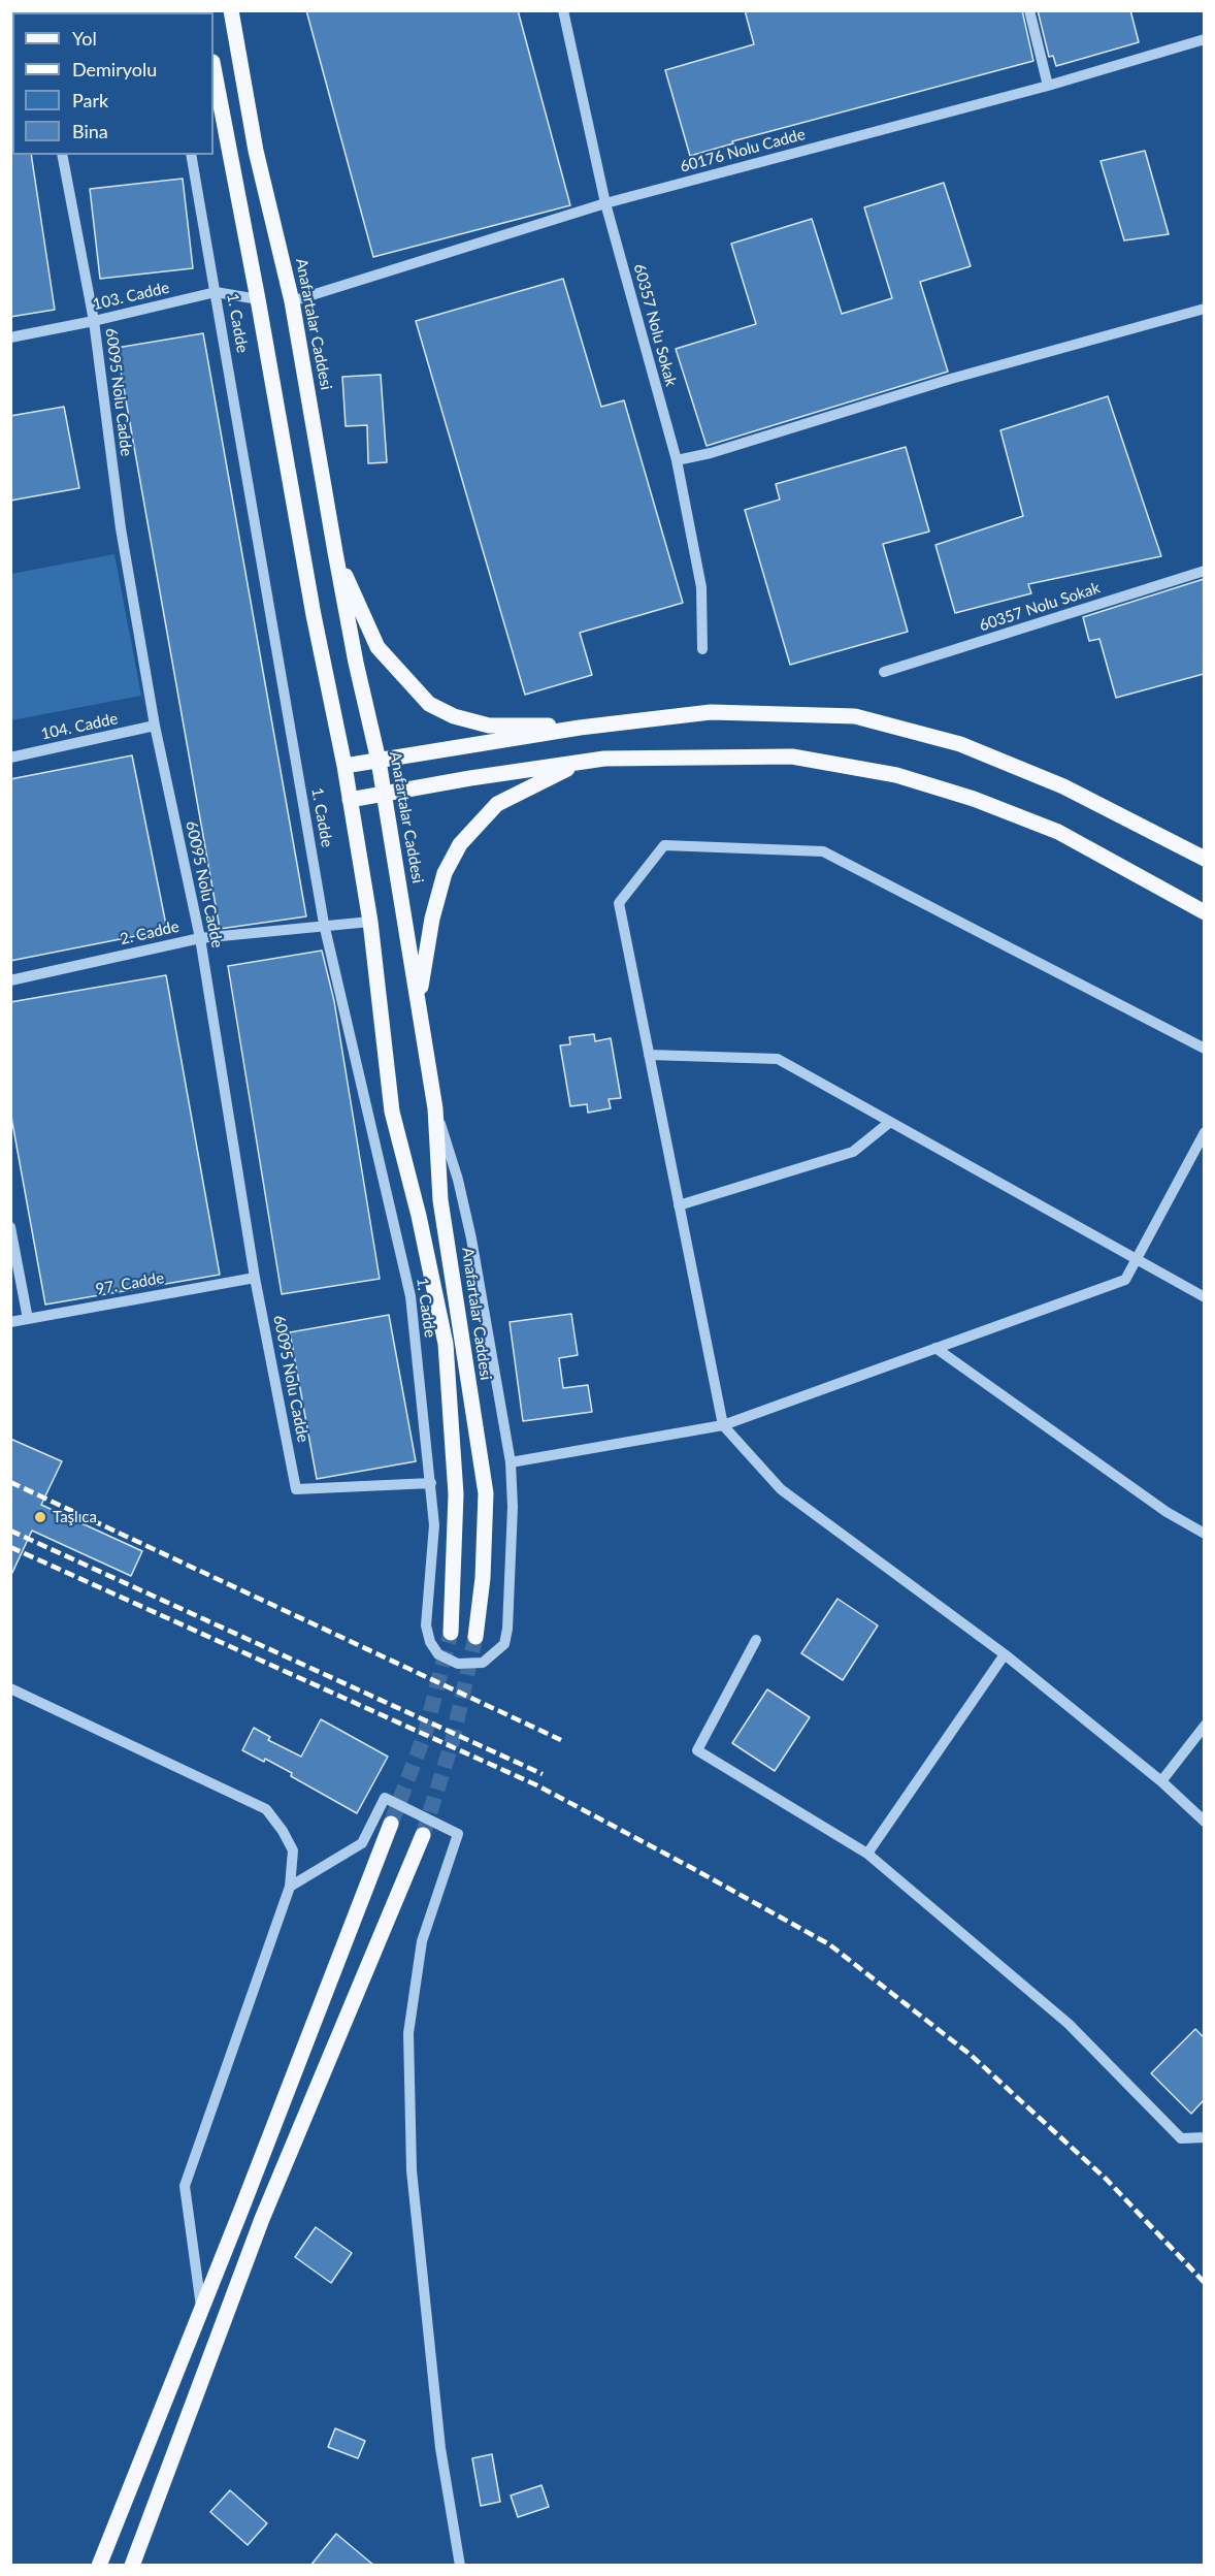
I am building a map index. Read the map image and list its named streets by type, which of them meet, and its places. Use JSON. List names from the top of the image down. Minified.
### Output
{"streets":{"main road":["Anafartalar Caddesi"],"street":["60176 Nolu Cadde","103. Cadde","1. Cadde","60357 Nolu Sokak","60095 Nolu Cadde","104. Cadde","2. Cadde","97. Cadde"]},"crossings":[["60176 Nolu Cadde","Anafartalar Caddesi"],["60176 Nolu Cadde","60357 Nolu Sokak"],["103. Cadde","1. Cadde"],["103. Cadde","60095 Nolu Cadde"],["1. Cadde","Anafartalar Caddesi"],["1. Cadde","60095 Nolu Cadde"],["1. Cadde","2. Cadde"],["60095 Nolu Cadde","104. Cadde"],["60095 Nolu Cadde","2. Cadde"],["60095 Nolu Cadde","97. Cadde"]],"places":["Taşlıca"],"legend":["Yol","Demiryolu","Park","Bina"]}
